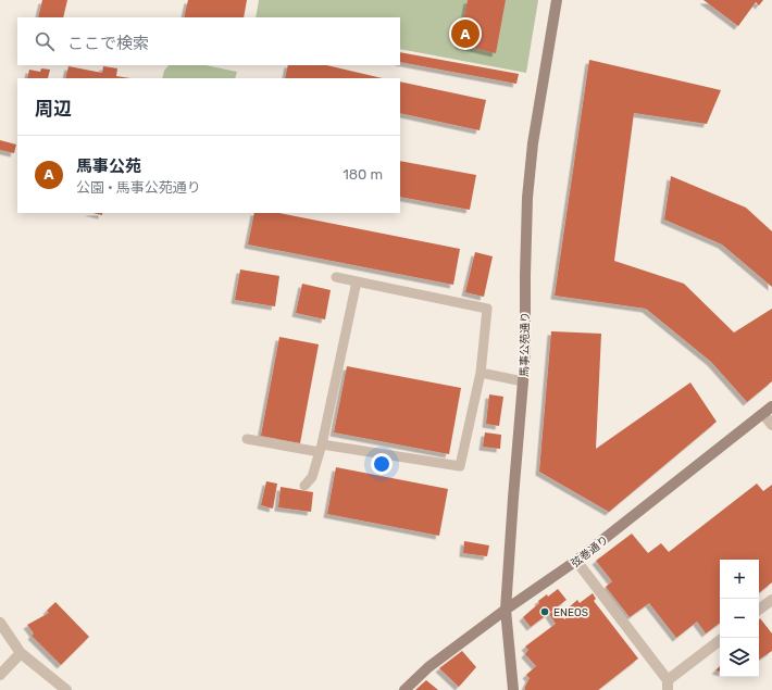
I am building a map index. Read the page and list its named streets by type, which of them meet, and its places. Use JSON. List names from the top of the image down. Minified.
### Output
{"streets":{"street":["馬事公苑通り","弦巻通り"]},"crossings":[["馬事公苑通り","弦巻通り"]],"places":["ENEOS"],"page":{"pins":"A","search":"ここで検索","heading":"周辺","list":[{"mark":"A","name":"馬事公苑","note":"公園 · 馬事公苑通り","value":"180 m"}],"map_buttons":["+","−"]}}
